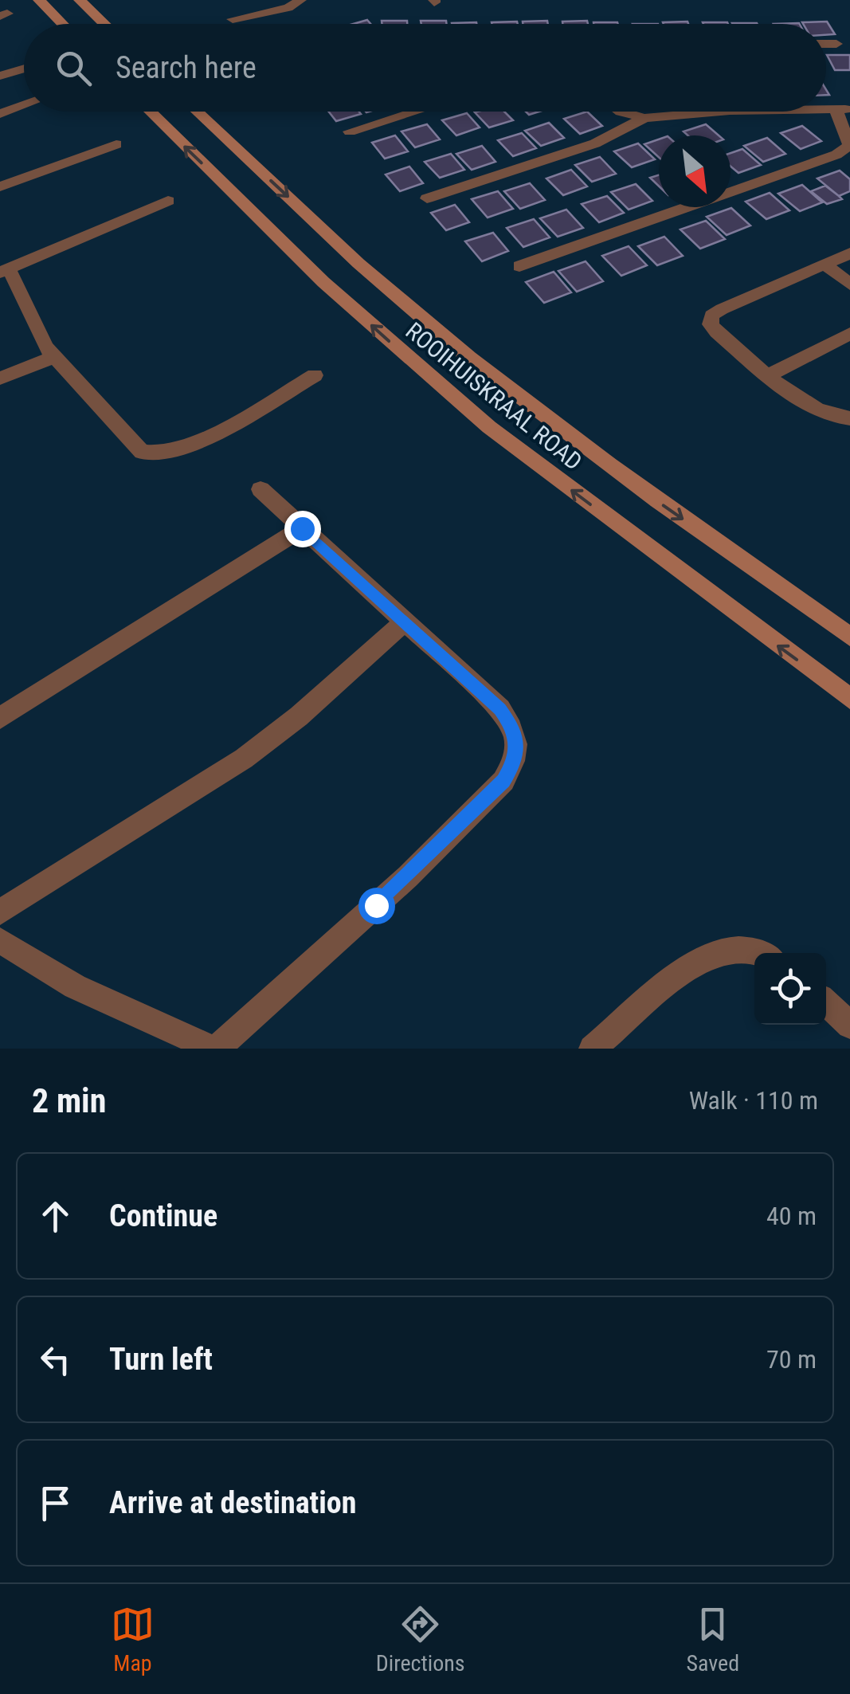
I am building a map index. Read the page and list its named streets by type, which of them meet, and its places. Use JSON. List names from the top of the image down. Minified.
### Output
{"streets":{"main road":["ROOIHUISKRAAL ROAD"]},"north":"bottom right","page":{"search":"Search here","heading":["2 min","Walk · 110 m"],"list":[["Continue","40 m"],["Turn left","70 m"],"Arrive at destination"],"nav":["Map","Directions","Saved"]}}
